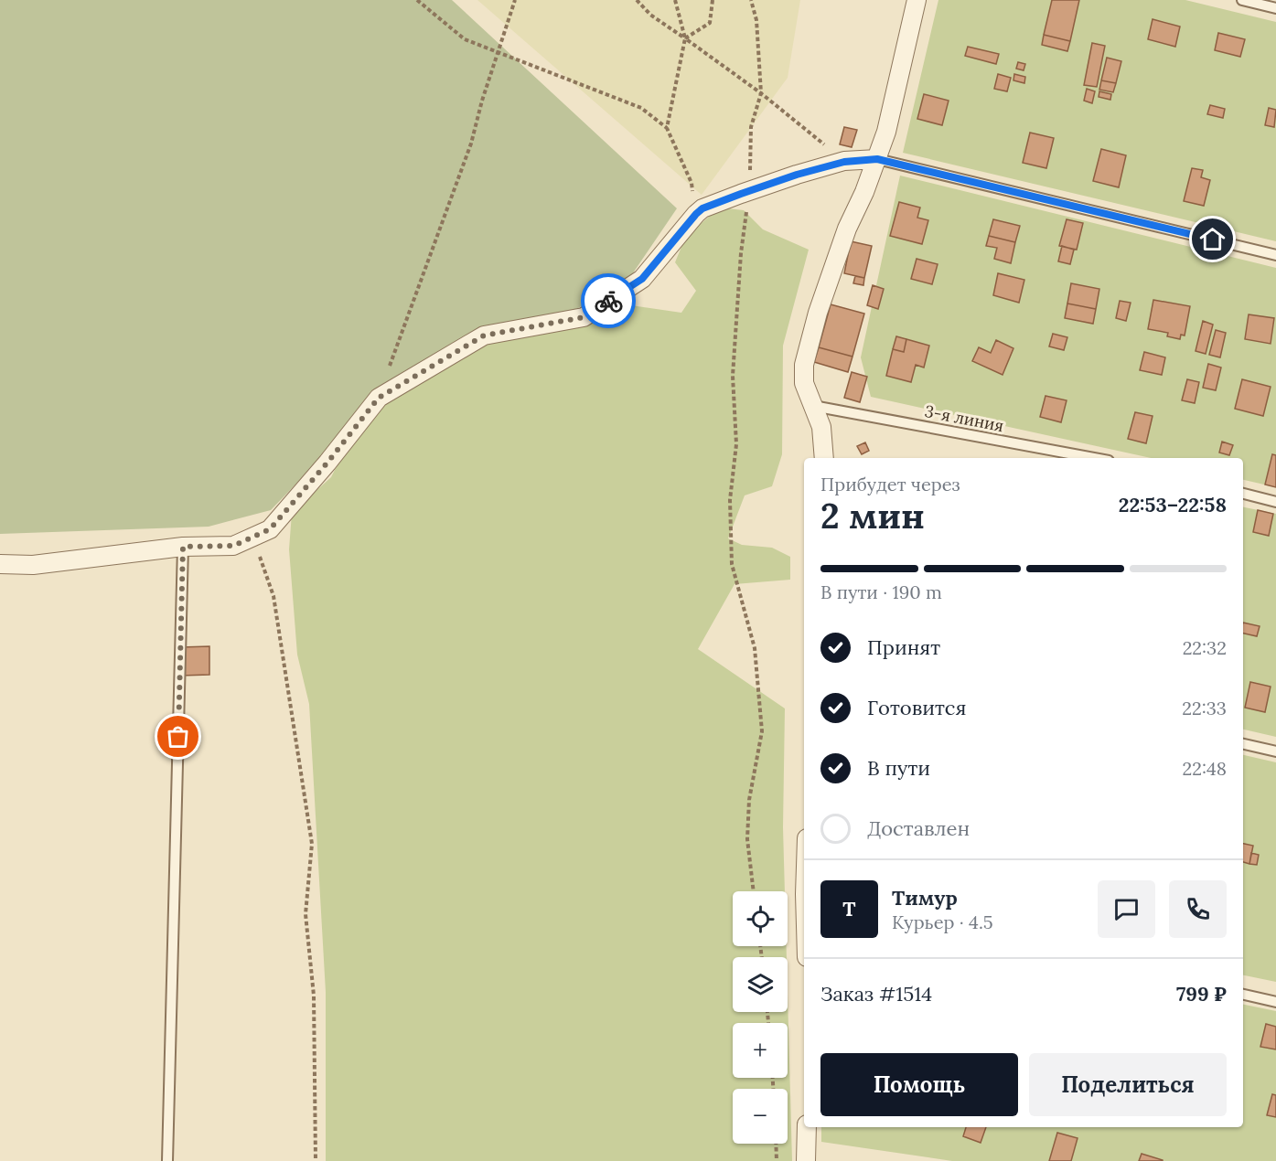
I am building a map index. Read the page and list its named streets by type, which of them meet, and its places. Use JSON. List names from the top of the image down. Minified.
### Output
{"streets":{"lane":["3-я линия"]},"page":{"heading":["2 мин","Прибудет через","22:53–22:58"],"panel":["Тимур","Курьер · 4.5","Заказ #1514","799 ₽"],"bar":"В пути · 190 m","list":[["Принят","22:32"],["Готовится","22:33"],["В пути","22:48"],"Доставлен"],"round":"Т","map_buttons":["+","−"],"buttons":["Помощь","Поделиться"]}}
